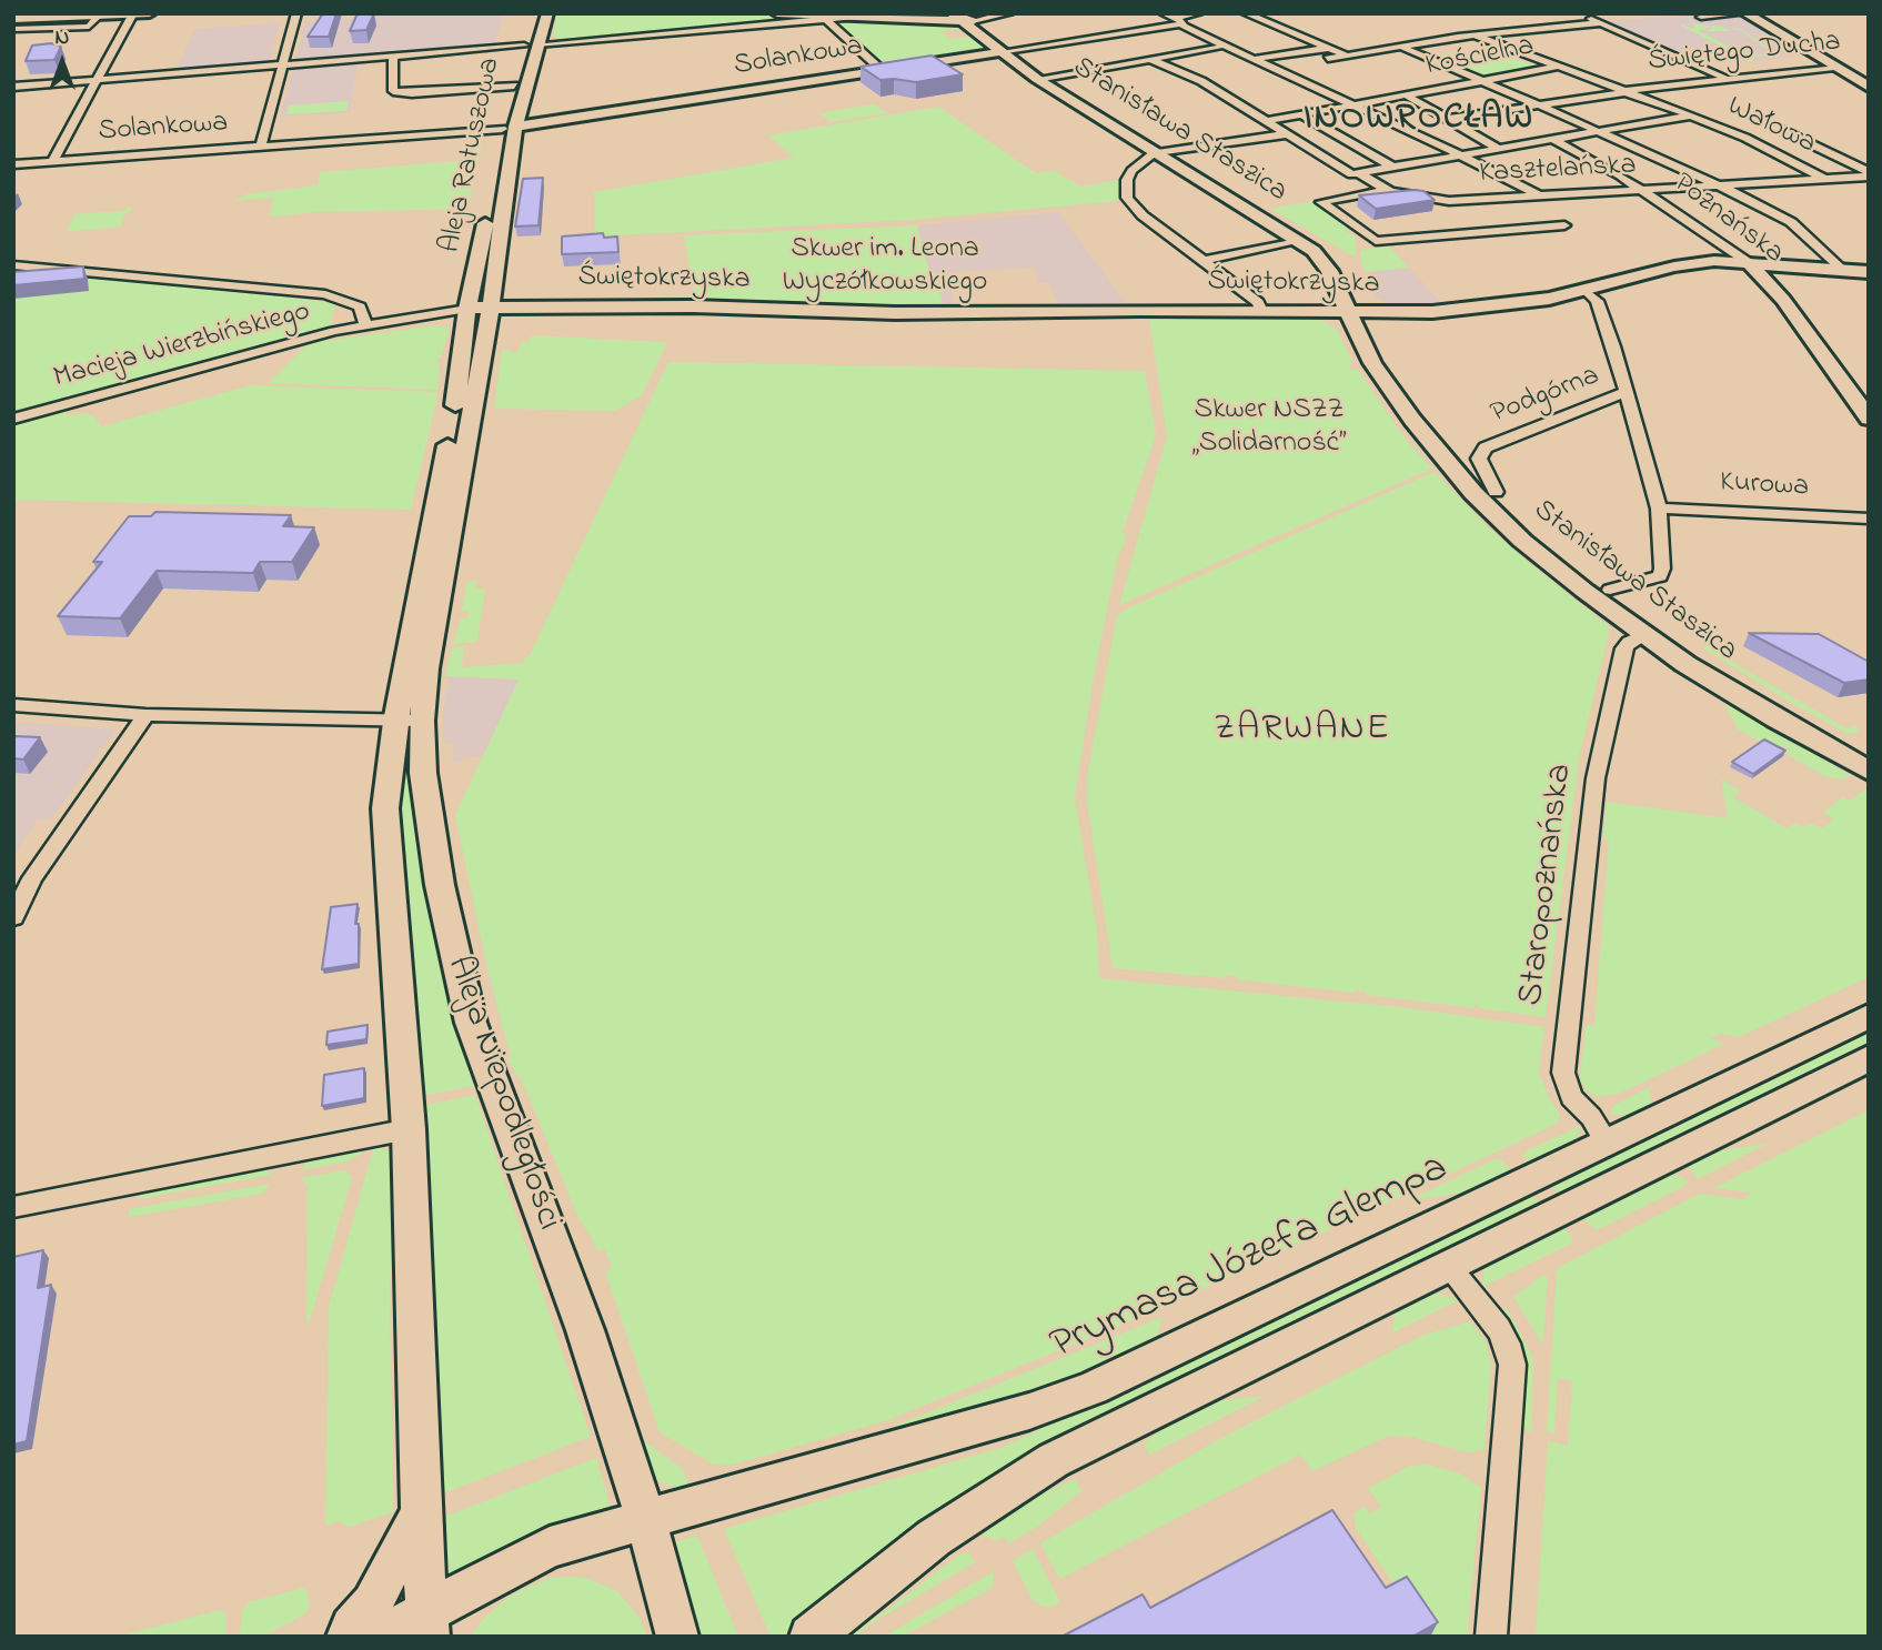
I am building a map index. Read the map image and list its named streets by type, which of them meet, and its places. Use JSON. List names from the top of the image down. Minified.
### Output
{"streets":{"street":["Świętego Ducha","Solankowa","Kościelna","Wałowa","Stanisława Staszica","Aleja Ratuszowa","Kasztelańska","Poznańska","Świętokrzyska","Macieja Wierzbińskiego","Podgórna","Kurowa","Staropoznańska","Aleja Niepodległości","Prymasa Józefa Glempa"]},"crossings":[["Świętego Ducha","Wałowa"],["Solankowa","Stanisława Staszica"],["Solankowa","Aleja Ratuszowa"],["Kościelna","Wałowa"],["Wałowa","Kasztelańska"],["Stanisława Staszica","Świętokrzyska"],["Stanisława Staszica","Podgórna"],["Stanisława Staszica","Staropoznańska"],["Aleja Ratuszowa","Świętokrzyska"],["Aleja Ratuszowa","Aleja Niepodległości"],["Kasztelańska","Poznańska"],["Poznańska","Świętokrzyska"],["Świętokrzyska","Macieja Wierzbińskiego"],["Świętokrzyska","Aleja Niepodległości"],["Staropoznańska","Prymasa Józefa Glempa"],["Aleja Niepodległości","Prymasa Józefa Glempa"]],"districts":["INOWROCŁAW","ZARWANE"],"parks":["Skwer im. Leona Wyczółkowskiego","Skwer NSZZ „Solidarność”"],"north":"top"}
